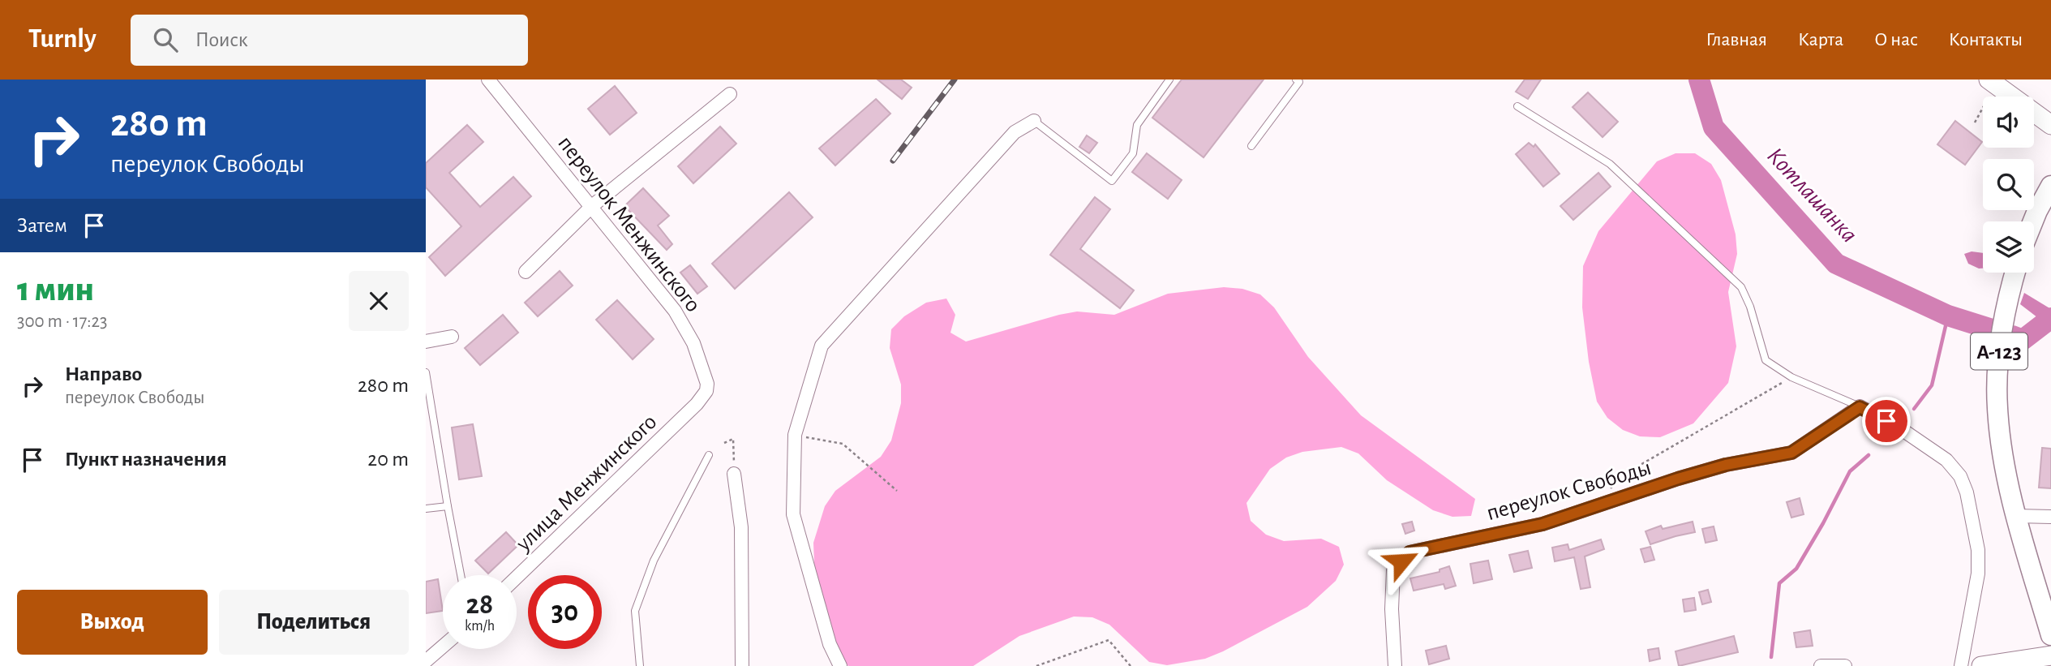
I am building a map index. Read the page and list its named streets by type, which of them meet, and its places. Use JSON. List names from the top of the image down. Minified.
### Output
{"streets":{"main road":["А-123"],"street":["переулок Менжинского","улица Менжинского","переулок Свободы"]},"crossings":[["переулок Менжинского","улица Менжинского"]],"water":["Котлашанка"],"page":{"header":"Turnly","search":"Поиск","nav":["Главная","Карта","О нас","Контакты"],"turn":["280 m","переулок Свободы"],"then":"Затем","heading":["1 мин","300 m · 17:23"],"list":[{"name":"Направо","note":"переулок Свободы","value":"280 m"},{"name":"Пункт назначения","value":"20 m"}],"speed":"28 km/h","limit":"30","buttons":["Выход","Поделиться"]}}
